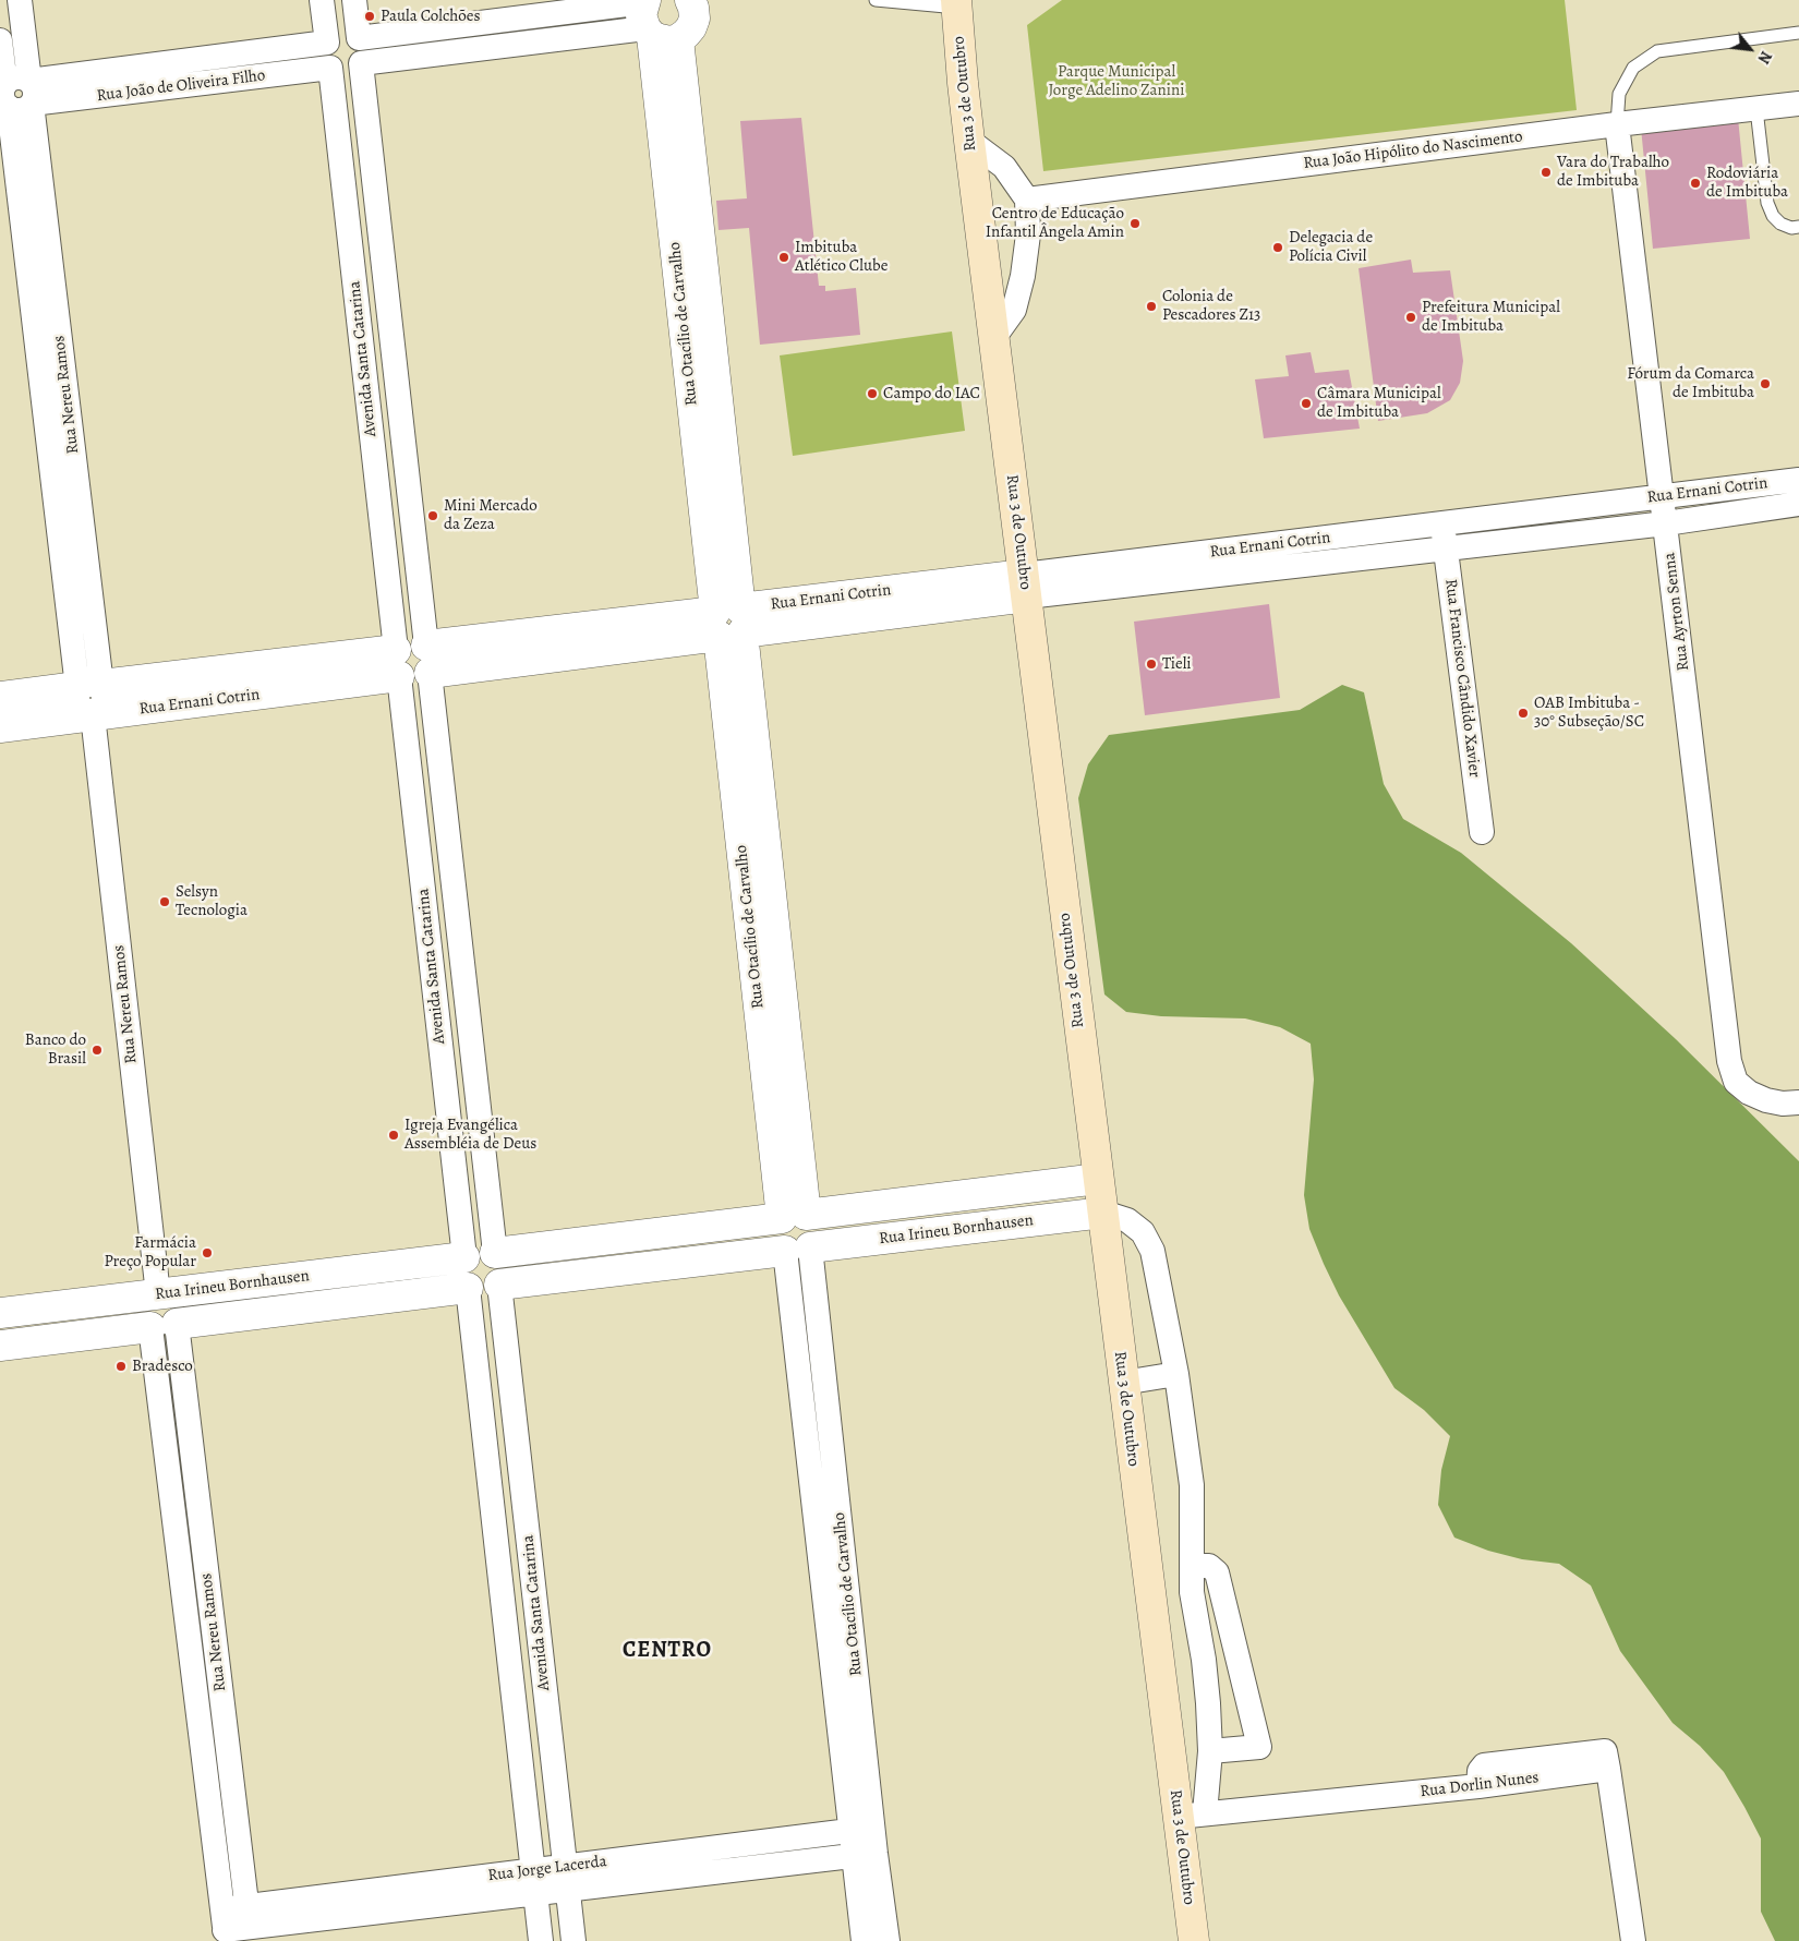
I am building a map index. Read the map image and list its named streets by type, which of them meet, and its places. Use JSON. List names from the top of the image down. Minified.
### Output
{"streets":{"main road":["Rua 3 de Outubro"],"street":["Rua João de Oliveira Filho","Rua João Hipólito do Nascimento","Rua Otacílio de Carvalho","Avenida Santa Catarina","Rua Nereu Ramos","Rua Ernani Cotrin","Rua Ayrton Senna","Rua Francisco Cândido Xavier","Rua Irineu Bornhausen","Rua Dorlin Nunes","Rua Jorge Lacerda"]},"crossings":[["Rua João de Oliveira Filho","Avenida Santa Catarina"],["Rua João de Oliveira Filho","Rua Nereu Ramos"],["Rua 3 de Outubro","Rua Ernani Cotrin"],["Rua 3 de Outubro","Rua Irineu Bornhausen"],["Rua 3 de Outubro","Rua Dorlin Nunes"],["Rua João Hipólito do Nascimento","Rua Ayrton Senna"],["Rua Otacílio de Carvalho","Rua Ernani Cotrin"],["Rua Otacílio de Carvalho","Rua Irineu Bornhausen"],["Rua Otacílio de Carvalho","Rua Jorge Lacerda"],["Avenida Santa Catarina","Rua Ernani Cotrin"],["Avenida Santa Catarina","Rua Irineu Bornhausen"],["Avenida Santa Catarina","Rua Jorge Lacerda"],["Rua Nereu Ramos","Rua Ernani Cotrin"],["Rua Nereu Ramos","Rua Irineu Bornhausen"],["Rua Nereu Ramos","Rua Jorge Lacerda"],["Rua Ernani Cotrin","Rua Ayrton Senna"],["Rua Ernani Cotrin","Rua Francisco Cândido Xavier"]],"districts":["CENTRO"],"parks":["Parque Municipal Jorge Adelino Zanini"],"places":["Paula Colchões","Vara do Trabalho de Imbituba","Rodoviária de Imbituba","Centro de Educação Infantil Ângela Amin","Delegacia de Polícia Civil","Imbituba Atlético Clube","Colonia de Pescadores Z13","Prefeitura Municipal de Imbituba","Fórum da Comarca de Imbituba","Campo do IAC","Câmara Municipal de Imbituba","Mini Mercado da Zeza","Tieli","OAB Imbituba - 30° Subseção/SC","Selsyn Tecnologia","Banco do Brasil","Igreja Evangélica Assembléia de Deus","Farmácia Preço Popular","Bradesco"],"north":"bottom right"}
